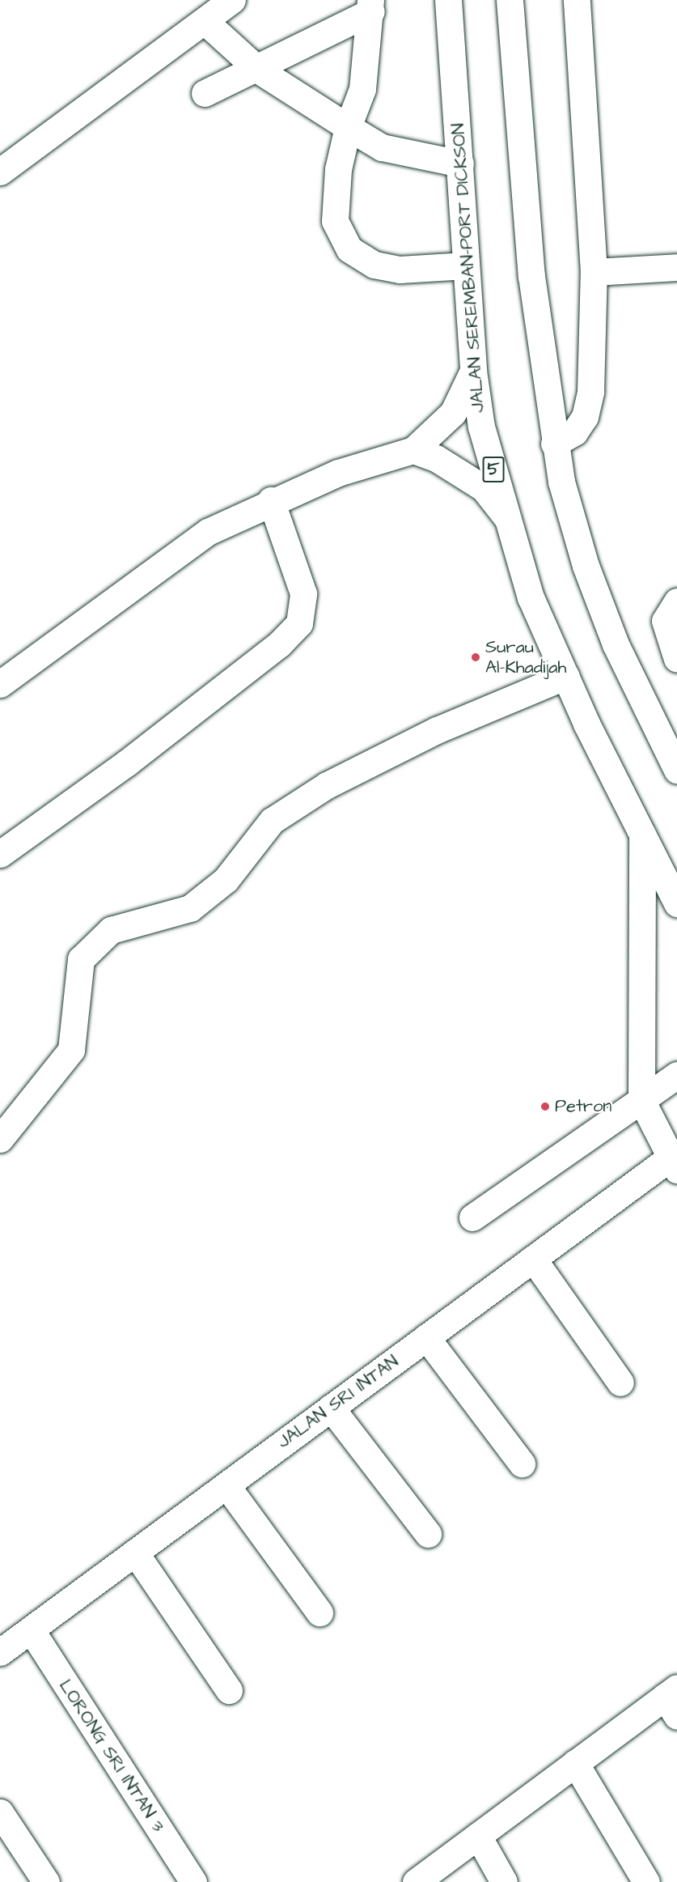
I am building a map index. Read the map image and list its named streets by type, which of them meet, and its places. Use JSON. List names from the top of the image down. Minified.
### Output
{"streets":{"main road":["JALAN SEREMBAN-PORT DICKSON","5","JALAN SRI INTAN","LORONG SRI INTAN 3"]},"crossings":[["JALAN SRI INTAN","LORONG SRI INTAN 3"]],"places":["Surau Al-Khadijah","Petron"]}
